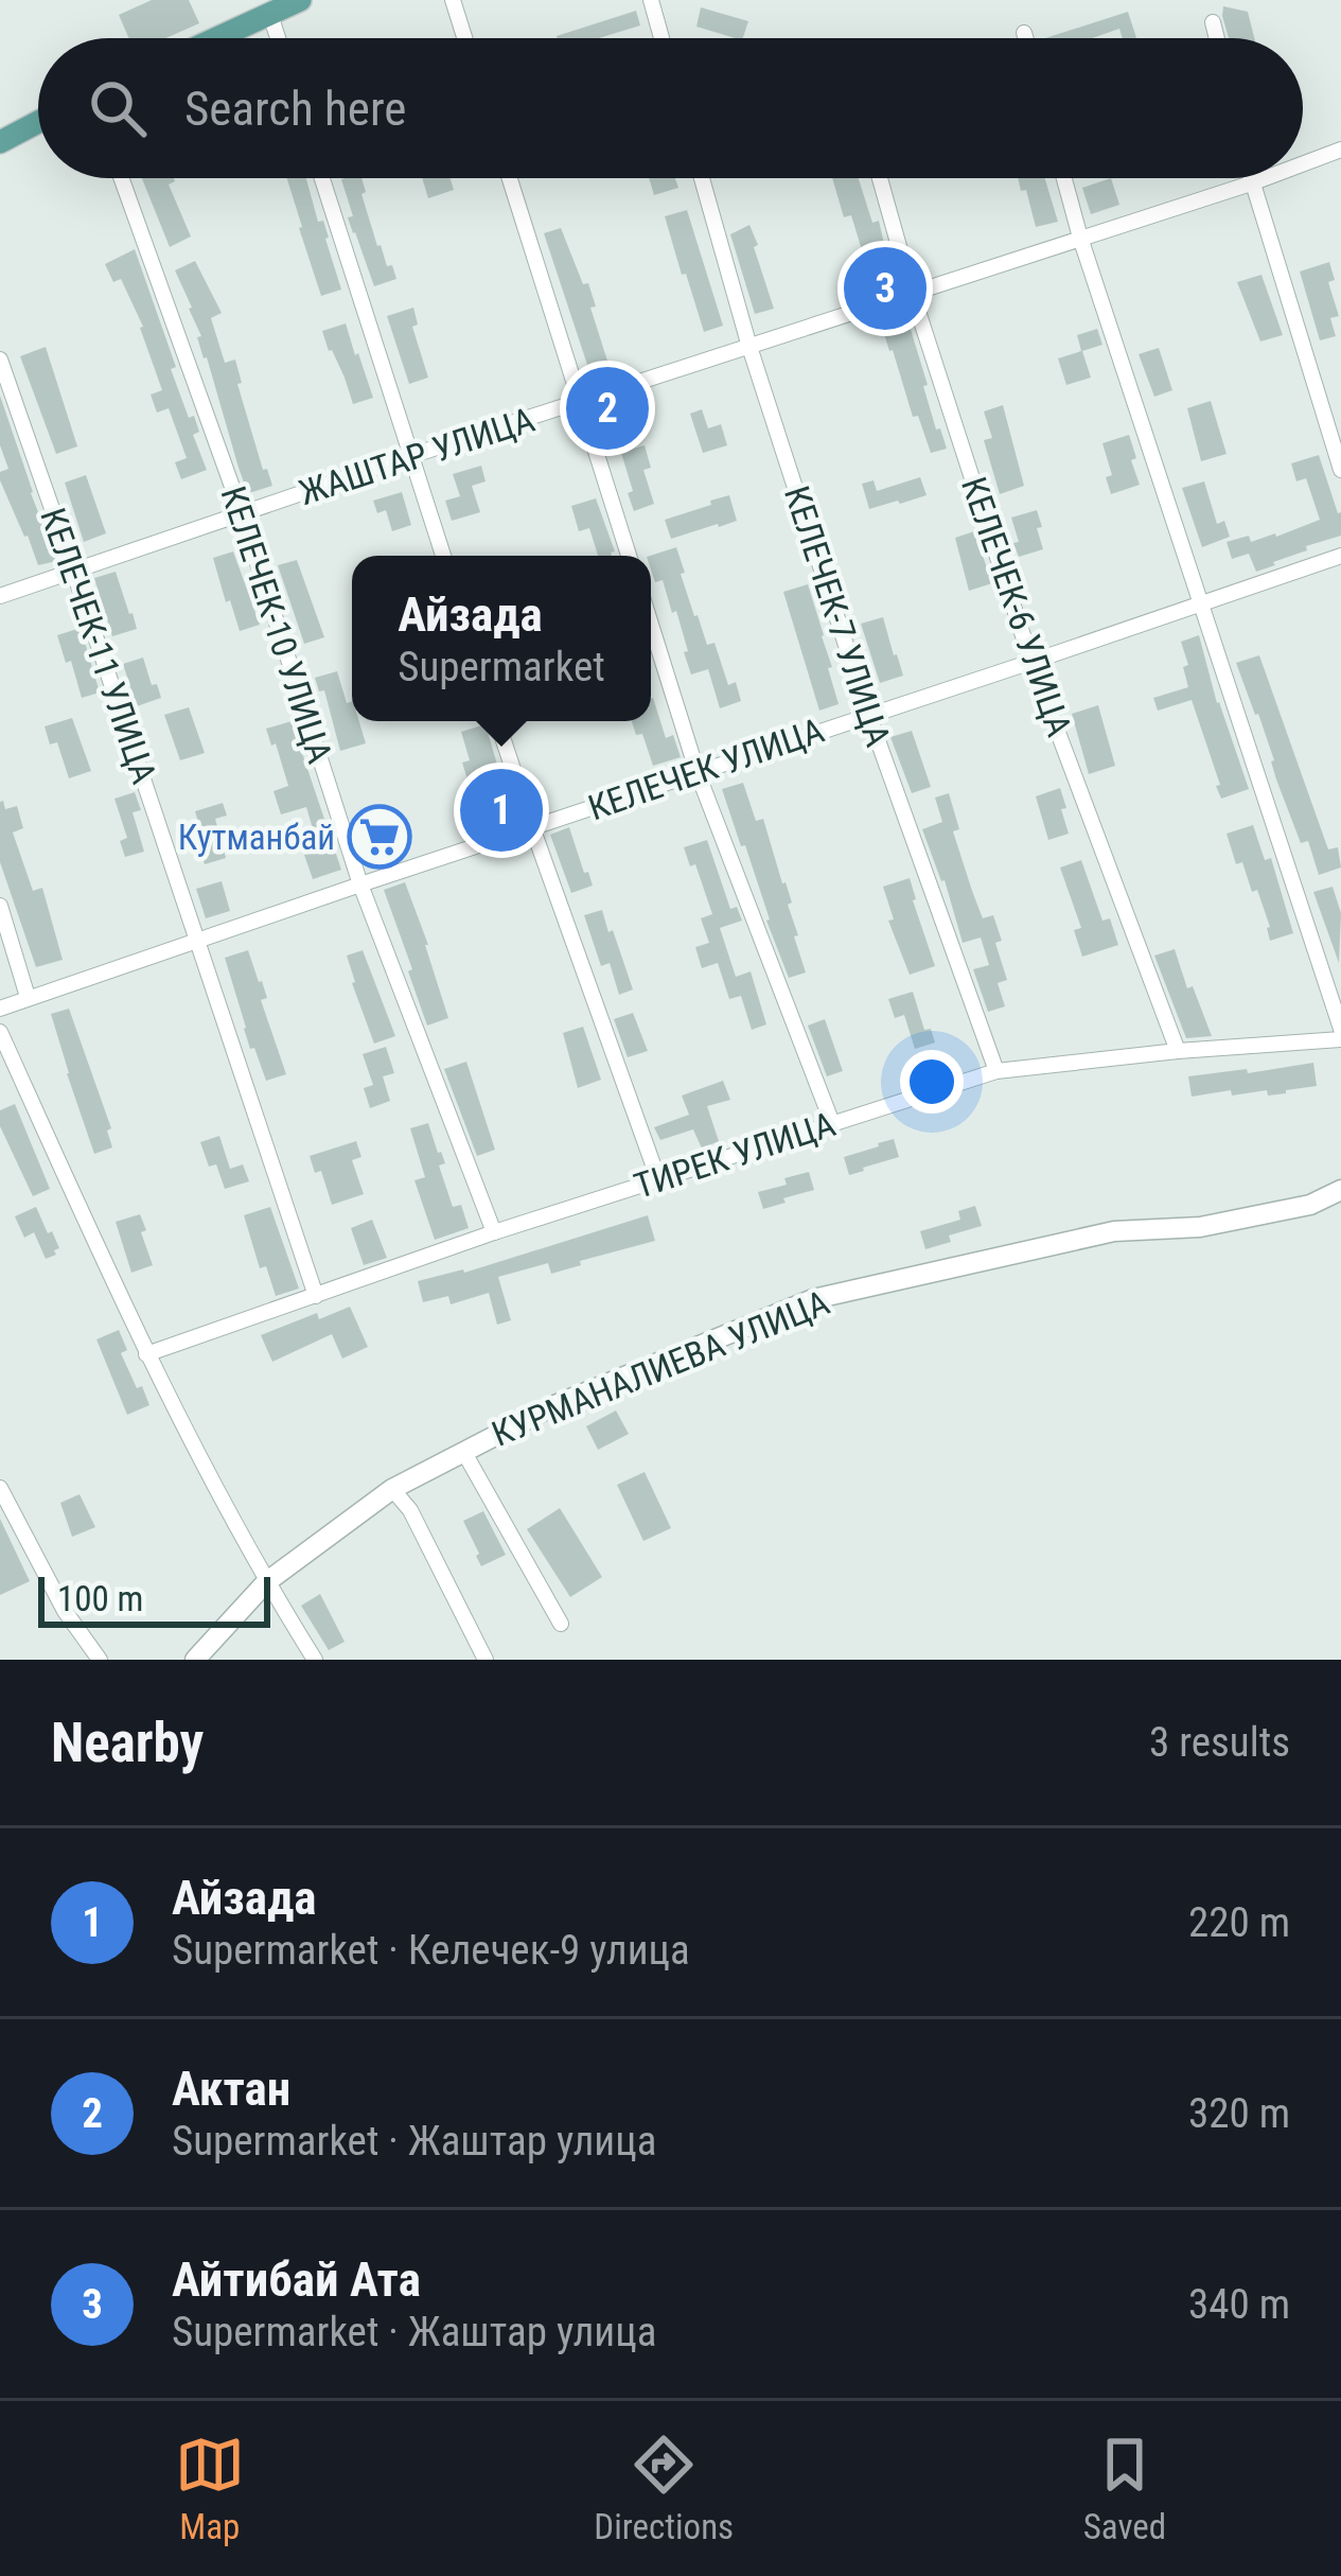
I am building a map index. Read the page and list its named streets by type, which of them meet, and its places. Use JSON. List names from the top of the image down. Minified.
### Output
{"streets":{"street":["ЖАШТАР УЛИЦА","КЕЛЕЧЕК-6 УЛИЦА","КЕЛЕЧЕК-7 УЛИЦА","КЕЛЕЧЕК-10 УЛИЦА","КЕЛЕЧЕК-11 УЛИЦА","КЕЛЕЧЕК УЛИЦА","ТИРЕК УЛИЦА","КУРМАНАЛИЕВА УЛИЦА"]},"crossings":[["ЖАШТАР УЛИЦА","КЕЛЕЧЕК-6 УЛИЦА"],["ЖАШТАР УЛИЦА","КЕЛЕЧЕК-7 УЛИЦА"],["ЖАШТАР УЛИЦА","КЕЛЕЧЕК-10 УЛИЦА"],["ЖАШТАР УЛИЦА","КЕЛЕЧЕК-11 УЛИЦА"],["КЕЛЕЧЕК-6 УЛИЦА","КЕЛЕЧЕК УЛИЦА"],["КЕЛЕЧЕК-6 УЛИЦА","ТИРЕК УЛИЦА"],["КЕЛЕЧЕК-7 УЛИЦА","КЕЛЕЧЕК УЛИЦА"],["КЕЛЕЧЕК-7 УЛИЦА","ТИРЕК УЛИЦА"],["КЕЛЕЧЕК-10 УЛИЦА","КЕЛЕЧЕК УЛИЦА"],["КЕЛЕЧЕК-10 УЛИЦА","ТИРЕК УЛИЦА"],["КЕЛЕЧЕК-11 УЛИЦА","КЕЛЕЧЕК УЛИЦА"],["КЕЛЕЧЕК-11 УЛИЦА","ТИРЕК УЛИЦА"]],"places":{"supermarket":["Кутманбай"]},"scale_bar":"100 m","page":{"search":"Search here","pins":["3","2","1"],"popup":["Айзада","Supermarket"],"scale":"100 m","heading":["Nearby","3 results"],"list":[{"mark":"1","name":"Айзада","note":"Supermarket · Келечек-9 улица","value":"220 m"},{"mark":"2","name":"Актан","note":"Supermarket · Жаштар улица","value":"320 m"},{"mark":"3","name":"Айтибай Ата","note":"Supermarket · Жаштар улица","value":"340 m"}],"nav":["Map","Directions","Saved"]}}
